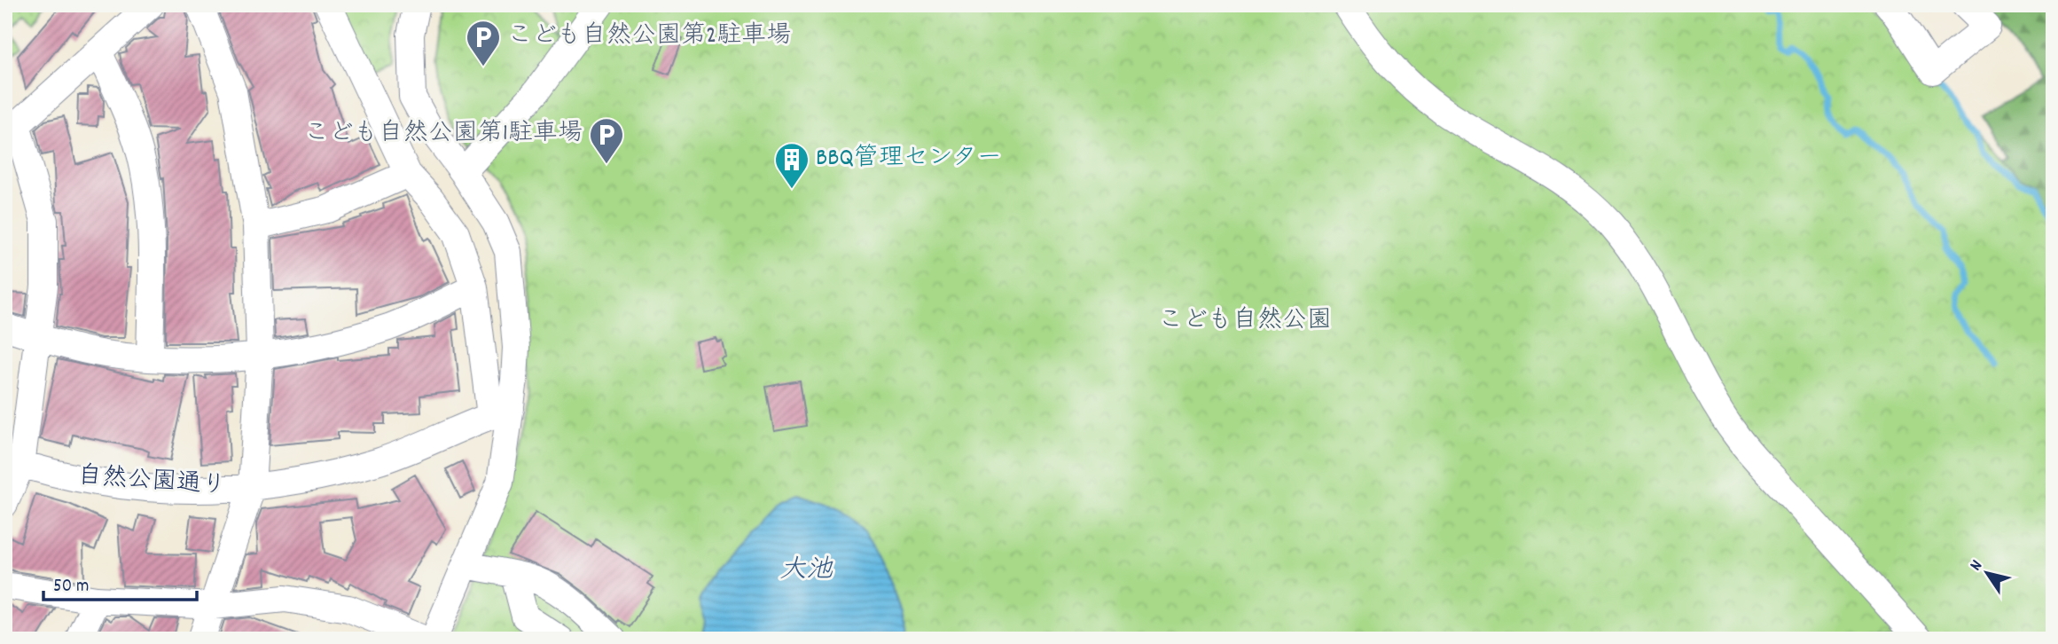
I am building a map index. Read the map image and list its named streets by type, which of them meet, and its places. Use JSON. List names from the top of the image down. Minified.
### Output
{"streets":{"street":["自然公園通り"]},"water":["大池"],"parks":["こども自然公園"],"places":{"parking":["こども自然公園第2駐車場","こども自然公園第1駐車場"],"building":["BBQ管理センター"]},"scale_bar":"50 m","north":"top left"}
